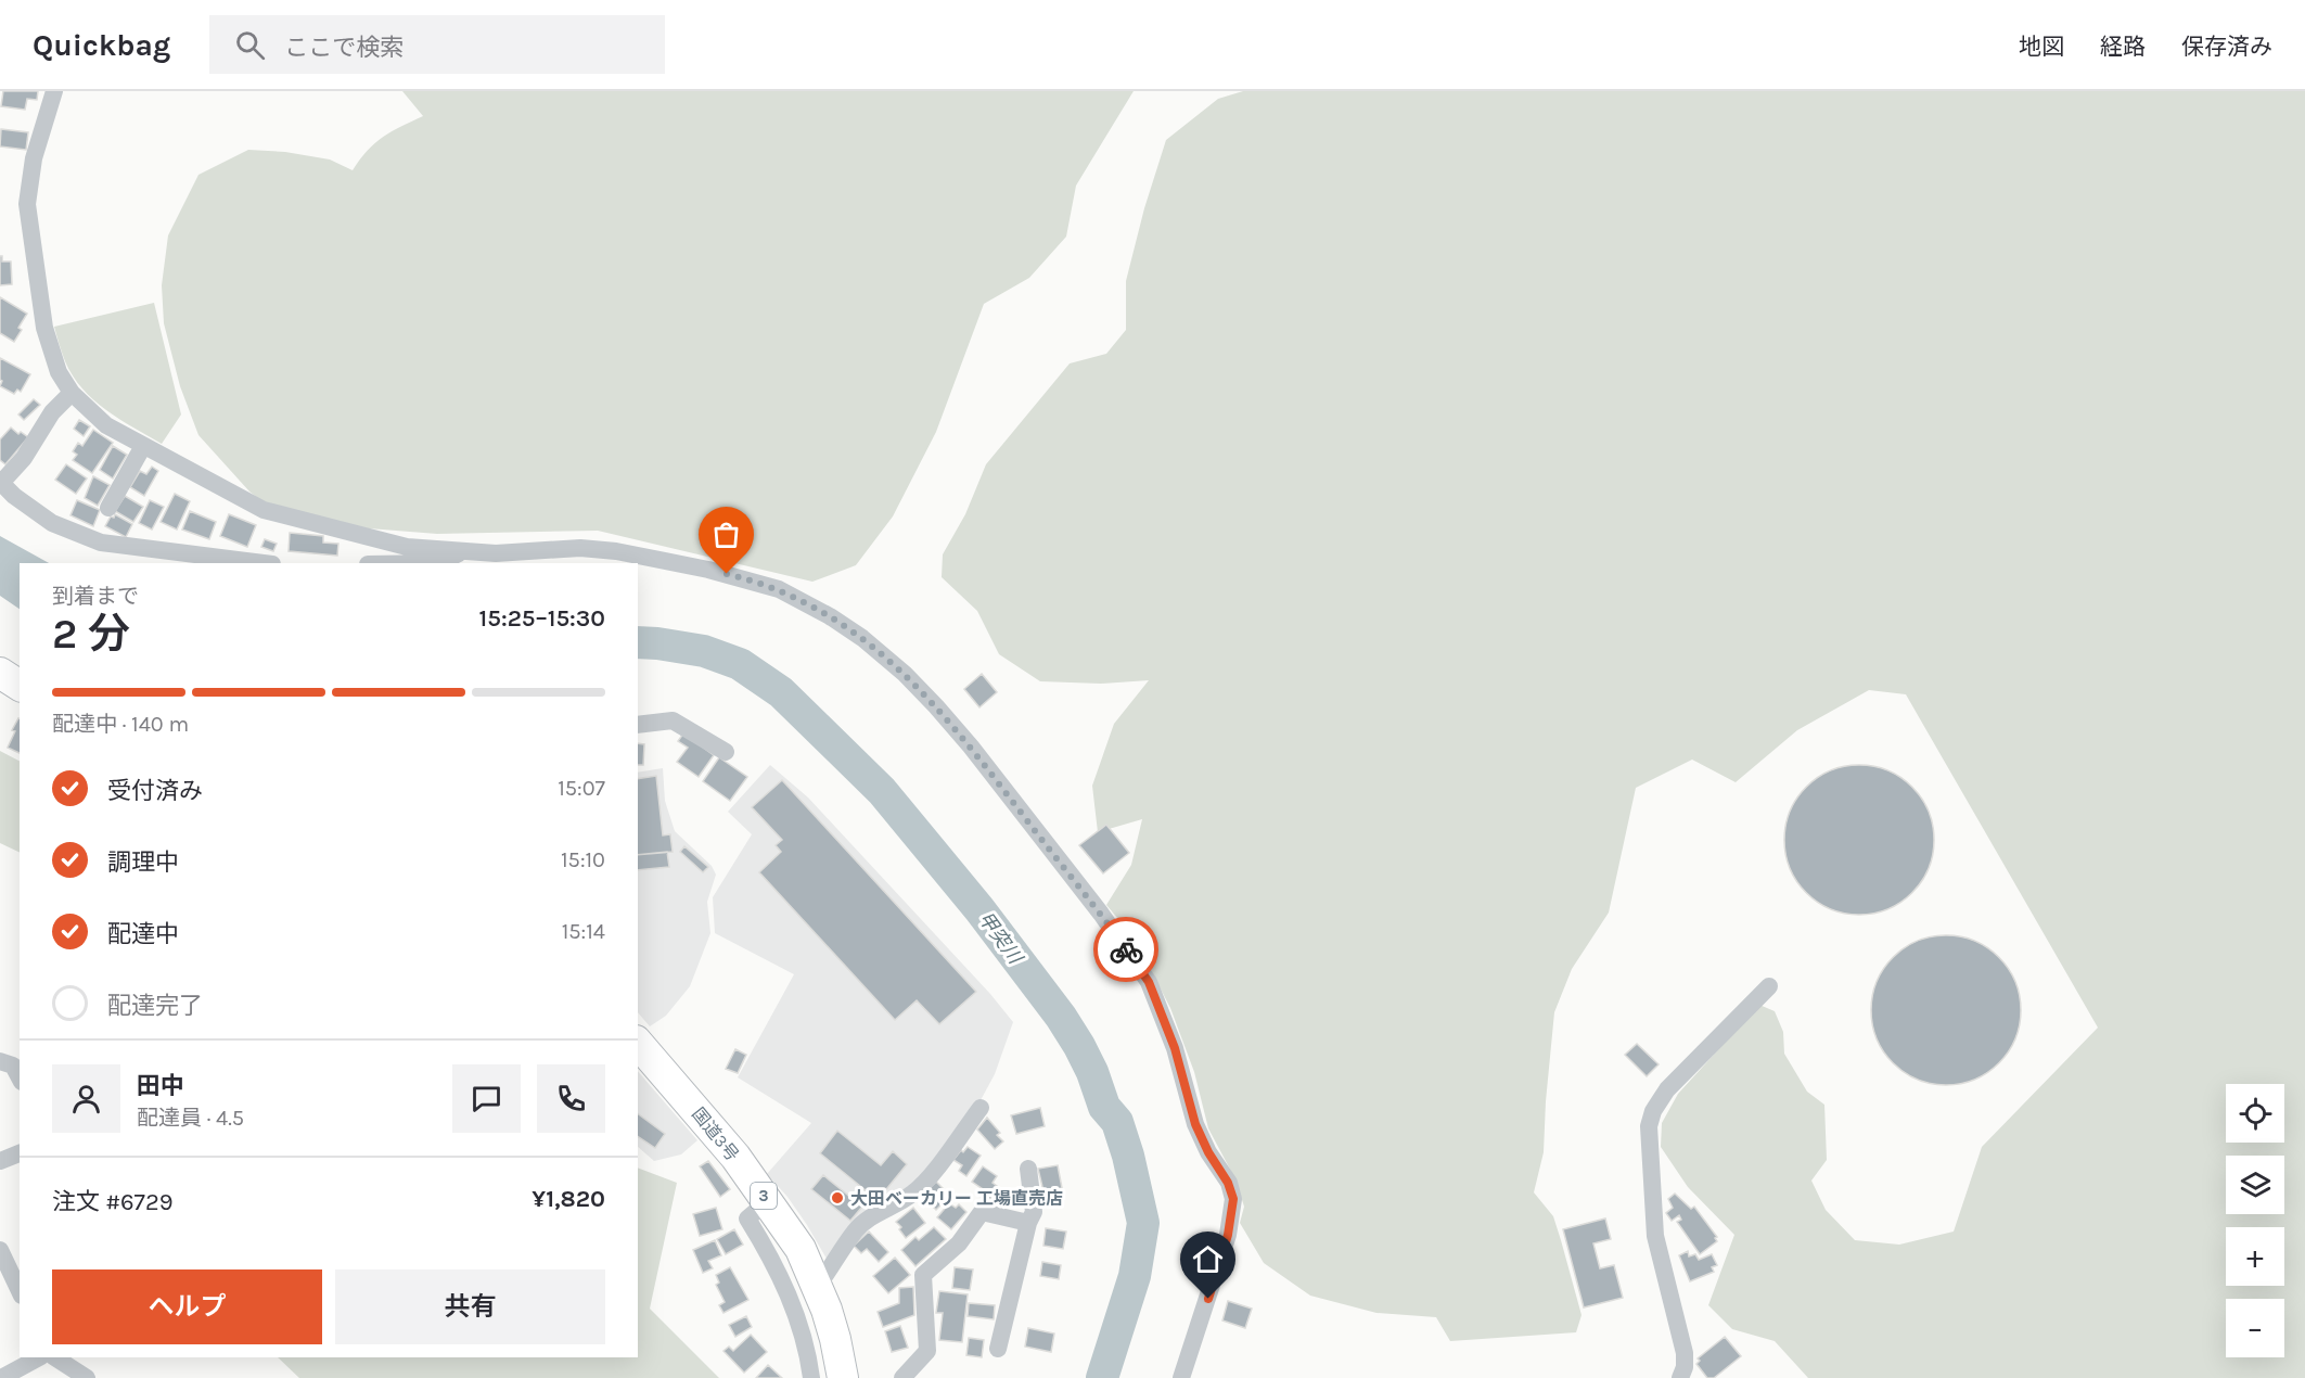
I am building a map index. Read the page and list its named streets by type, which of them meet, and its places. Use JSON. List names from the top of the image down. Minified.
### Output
{"streets":{"highway":["国道3号","3"]},"water":["甲突川"],"places":["大田ベーカリー 工場直売店"],"page":{"header":"Quickbag","search":"ここで検索","nav":["地図","経路","保存済み"],"heading":["2 分","到着まで","15:25–15:30"],"panel":["田中","配達員 · 4.5","注文 #6729","¥1,820"],"bar":"配達中 · 140 m","list":[["受付済み","15:07"],["調理中","15:10"],["配達中","15:14"],"配達完了"],"map_buttons":["+","−"],"buttons":["ヘルプ","共有"]}}
